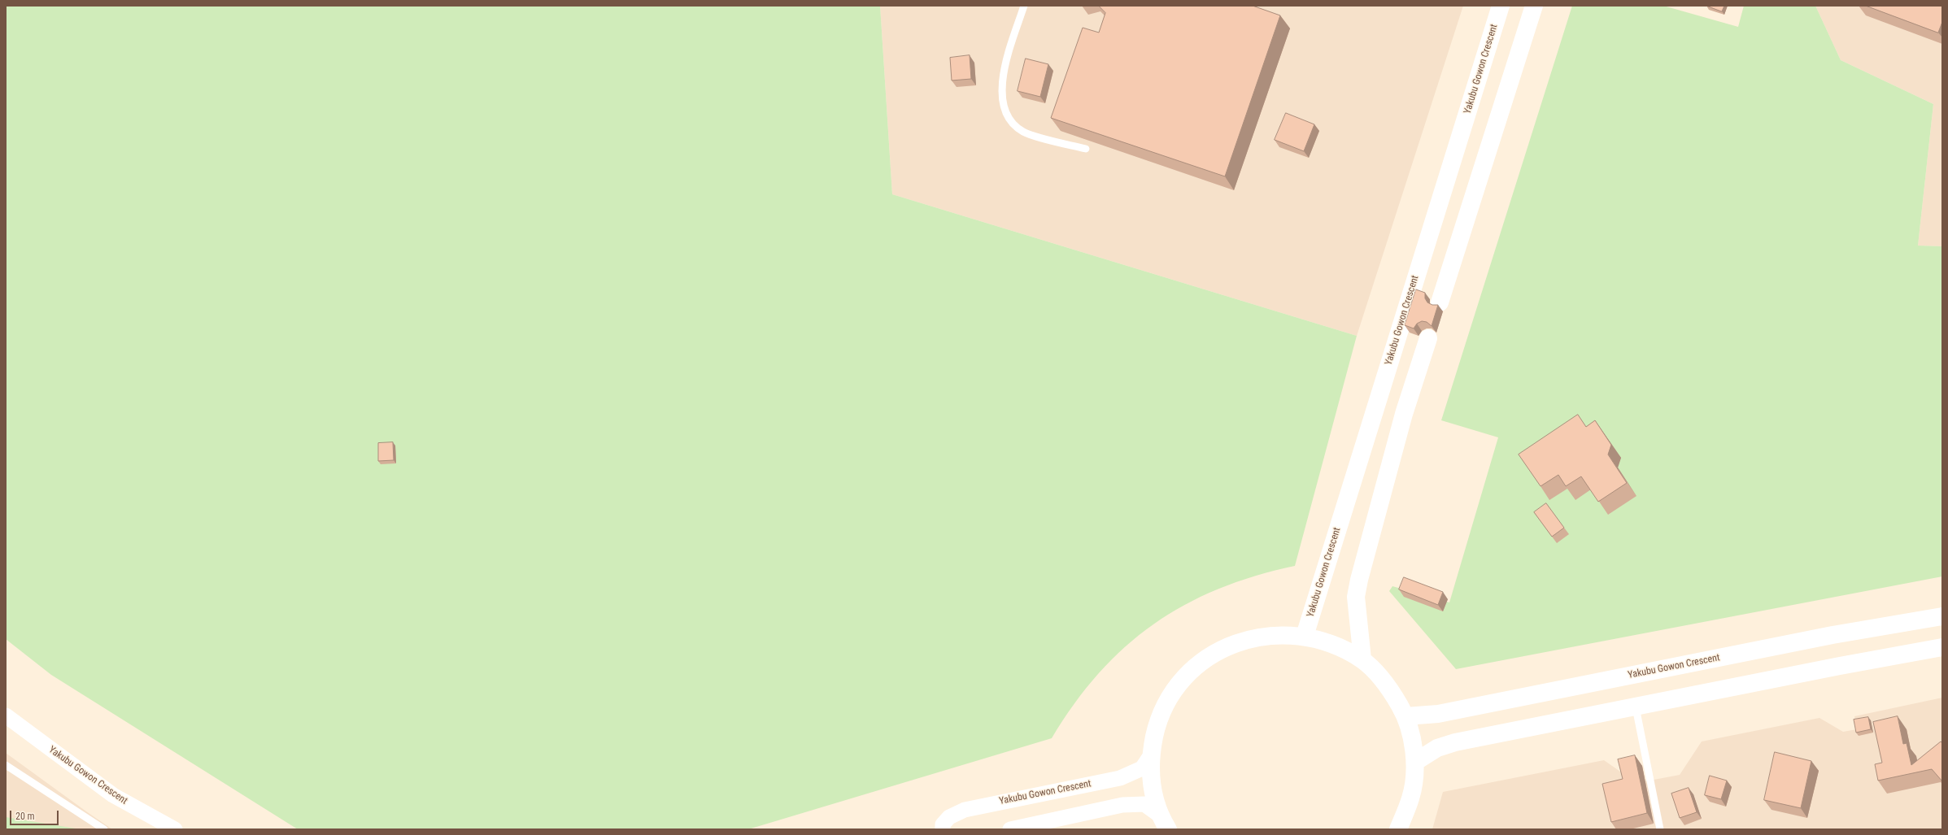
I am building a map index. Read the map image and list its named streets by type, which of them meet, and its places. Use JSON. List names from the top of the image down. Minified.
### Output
{"streets":{"street":["Yakubu Gowon Crescent"]},"scale_bar":"20 m"}
